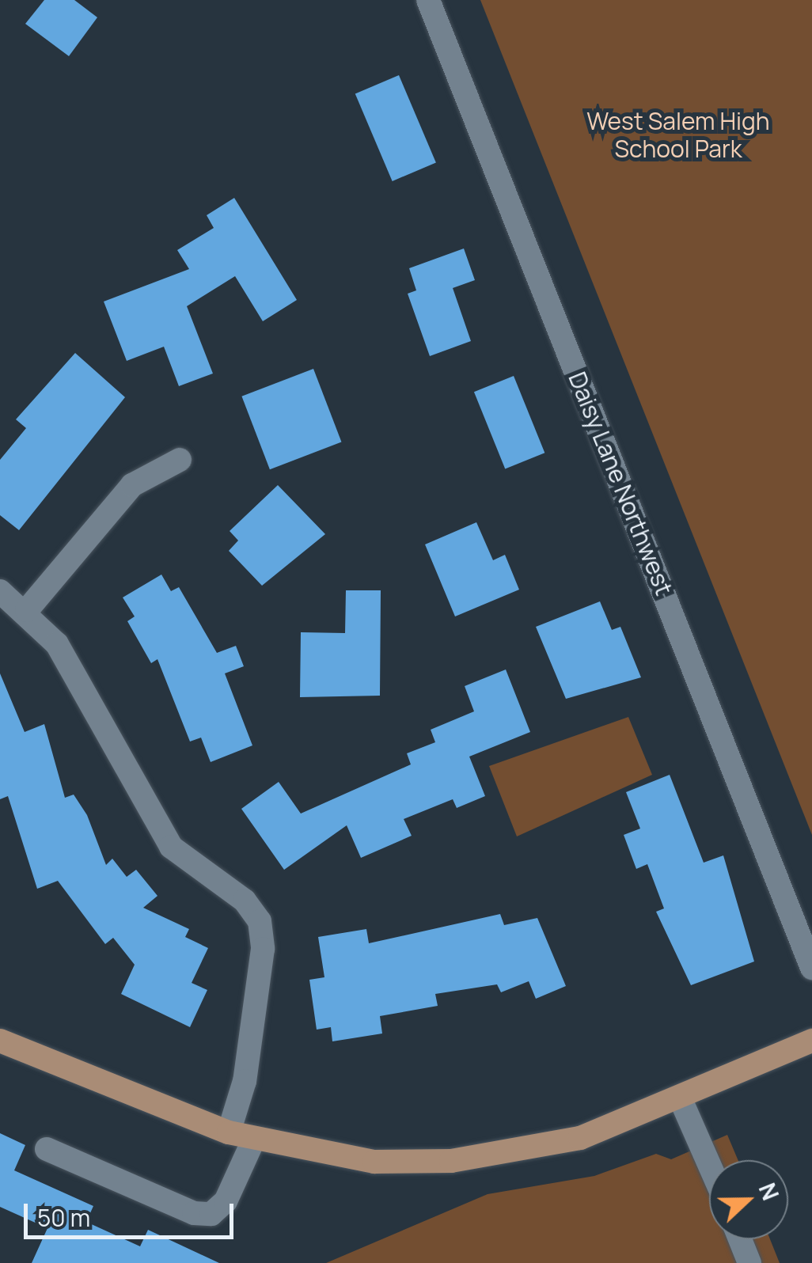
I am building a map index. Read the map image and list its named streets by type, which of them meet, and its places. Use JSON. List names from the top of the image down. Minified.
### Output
{"streets":{"street":["Daisy Lane Northwest"]},"parks":["West Salem High School Park"],"scale_bar":"50 m","north":"right"}
